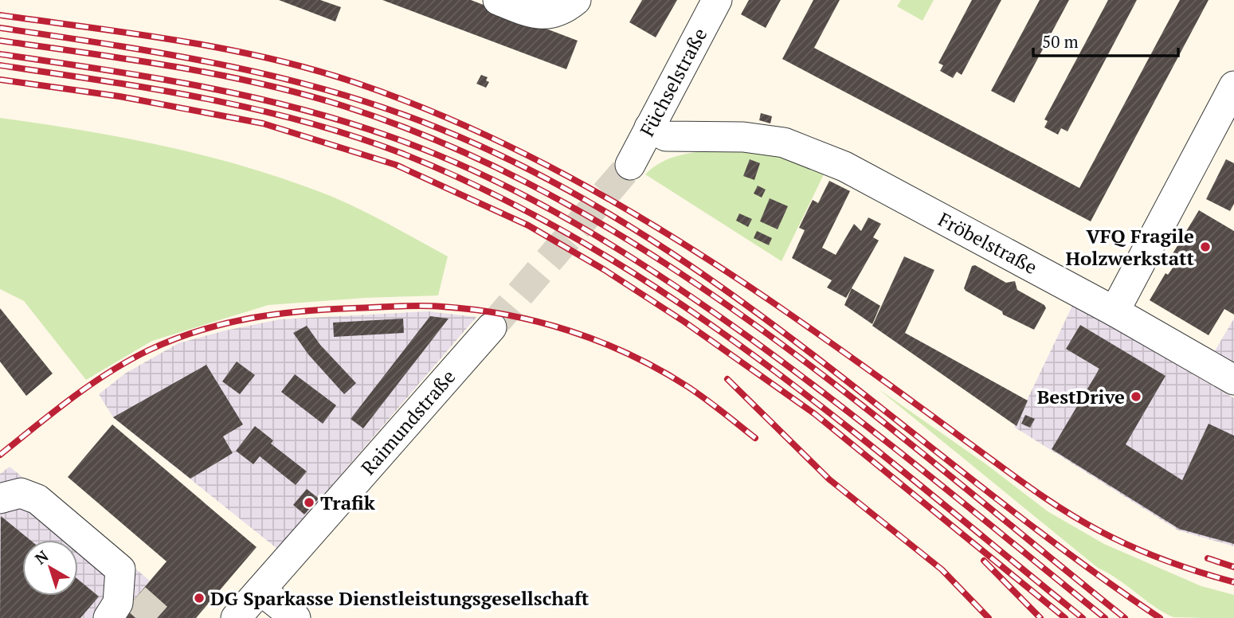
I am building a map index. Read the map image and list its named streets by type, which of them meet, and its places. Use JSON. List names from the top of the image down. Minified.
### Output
{"streets":{"street":["Füchselstraße","Fröbelstraße","Raimundstraße"]},"crossings":[["Füchselstraße","Fröbelstraße"]],"places":["VFQ Fragile Holzwerkstatt","BestDrive","Trafik","DG Sparkasse Dienstleistungsgesellschaft"],"scale_bar":"50 m","north":"top left"}
